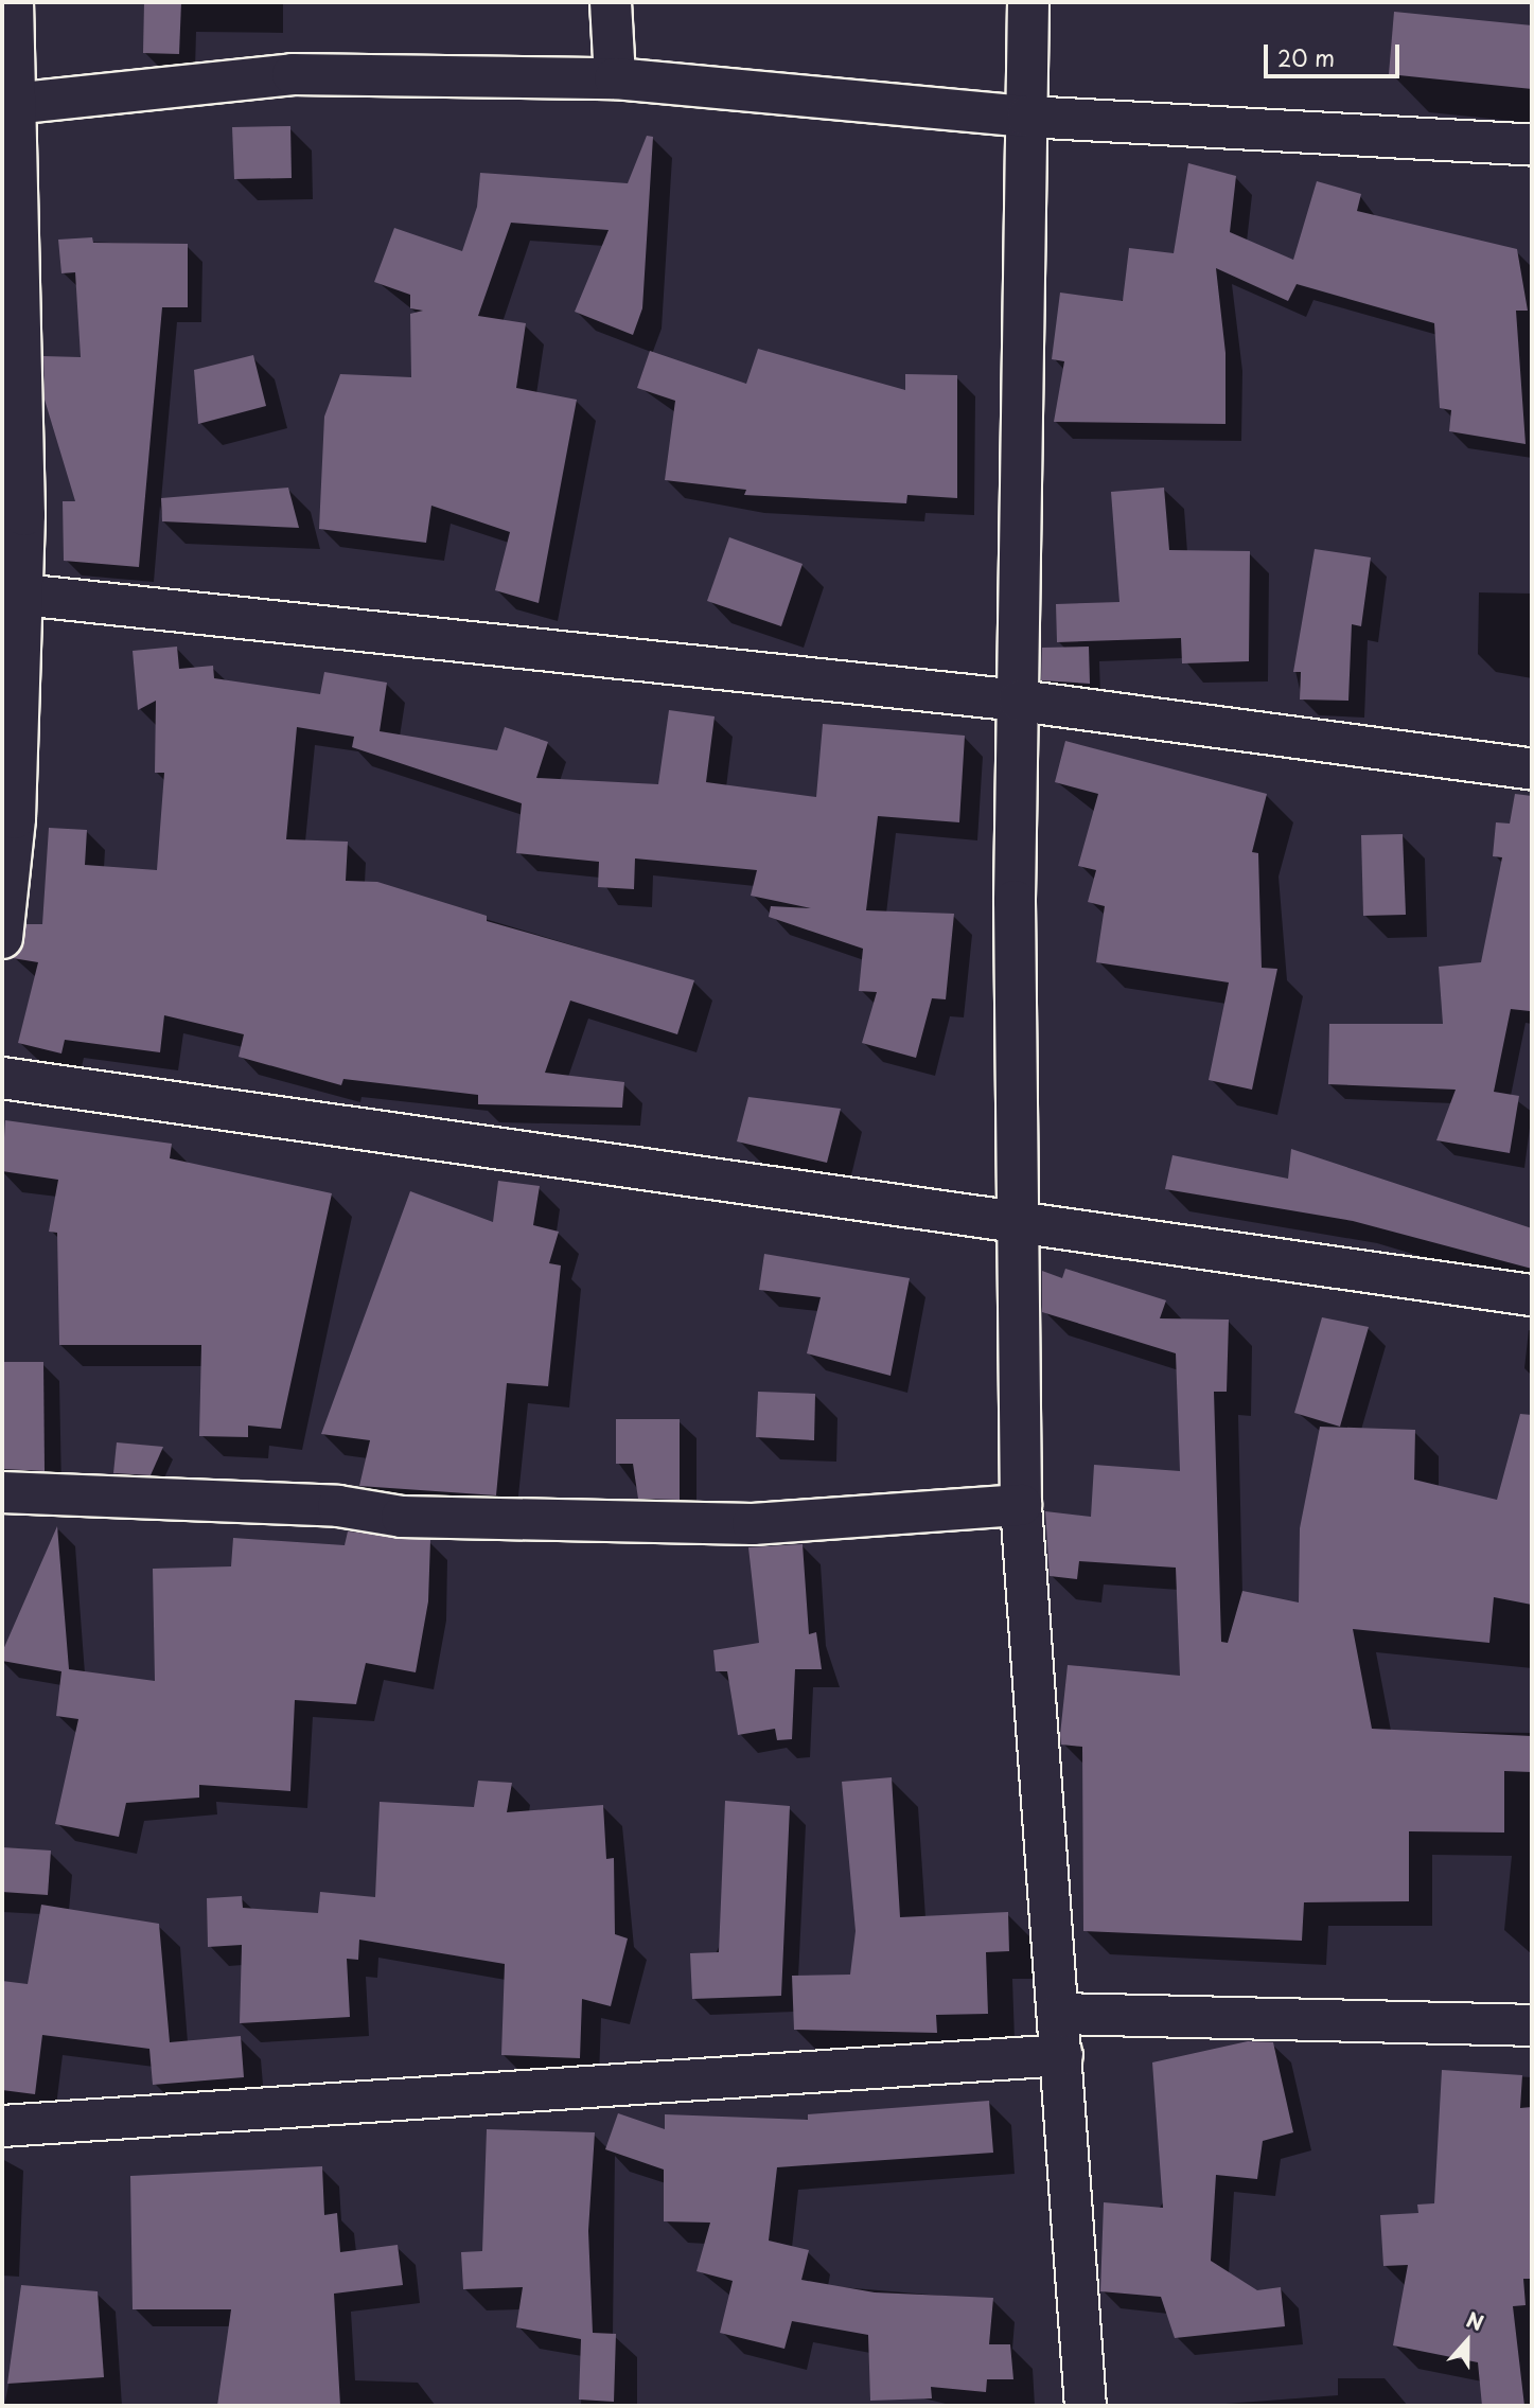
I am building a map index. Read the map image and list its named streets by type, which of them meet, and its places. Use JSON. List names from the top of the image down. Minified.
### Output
{"scale_bar":"20 m","north":"top"}
